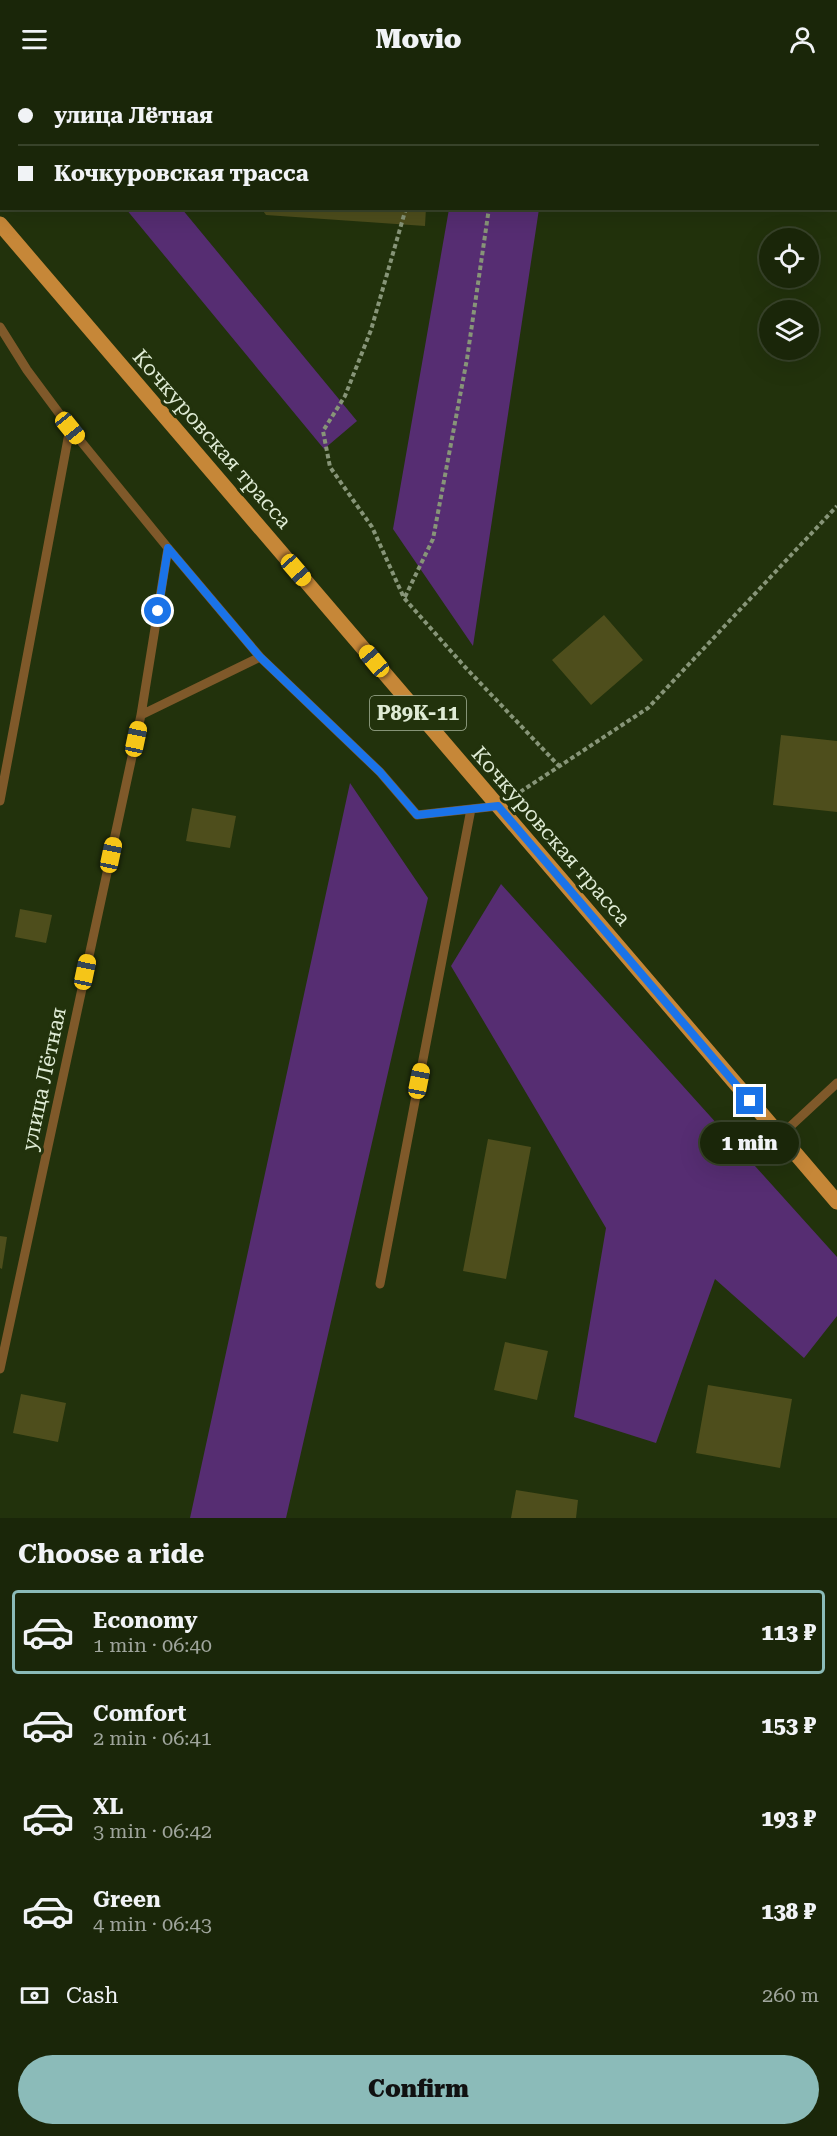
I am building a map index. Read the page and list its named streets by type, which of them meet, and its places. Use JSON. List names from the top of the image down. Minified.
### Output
{"streets":{"main road":["Кочкуровская трасса","Р89К-11"],"lane":["улица Лётная"]},"page":{"header":"Movio","banner":["улица Лётная","Кочкуровская трасса"],"bubble":"1 min","heading":"Choose a ride","list":[{"name":"Economy","note":"1 min · 06:40","value":"113 ₽"},{"name":"Comfort","note":"2 min · 06:41","value":"153 ₽"},{"name":"XL","note":"3 min · 06:42","value":"193 ₽"},{"name":"Green","note":"4 min · 06:43","value":"138 ₽"}],"pay":["Cash","260 m"],"buttons":"Confirm"}}
